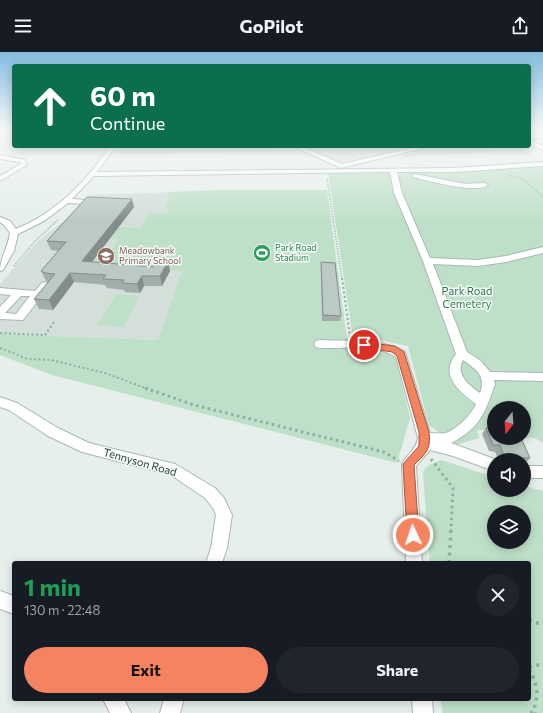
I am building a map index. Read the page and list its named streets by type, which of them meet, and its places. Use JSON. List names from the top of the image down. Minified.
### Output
{"streets":{"street":["Tennyson Road"]},"parks":["Park Road Cemetery"],"places":{"sports":["Park Road Stadium"],"school or university":["Meadowbank Primary School"]},"north":"bottom","page":{"header":"GoPilot","turn":["60 m","Continue"],"heading":["1 min","130 m · 22:48"],"buttons":["Exit","Share"]}}
